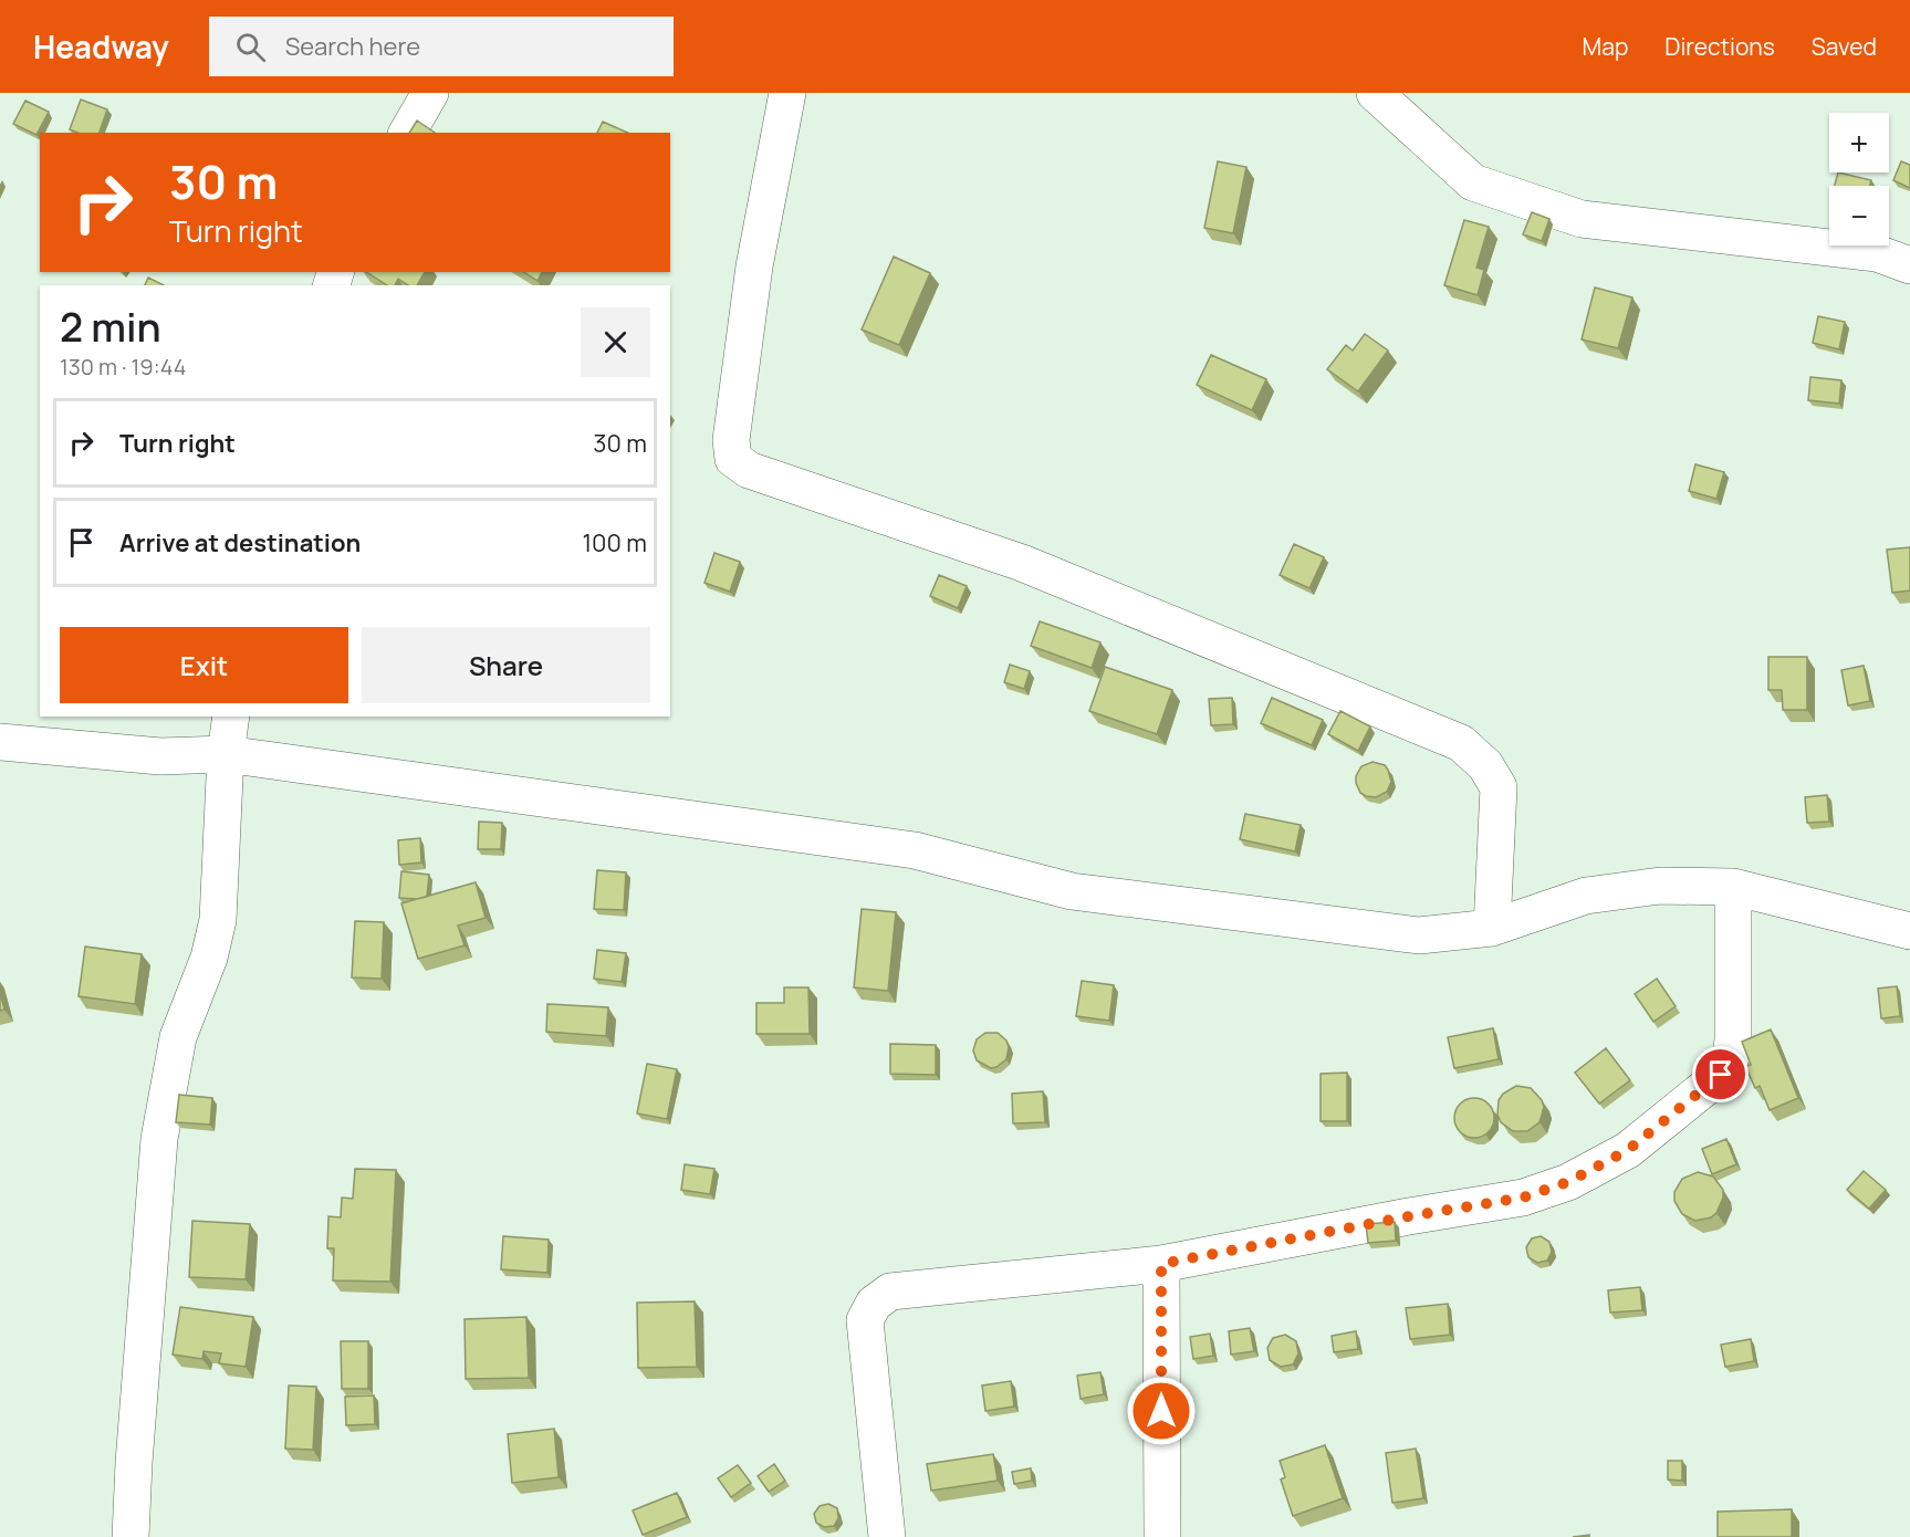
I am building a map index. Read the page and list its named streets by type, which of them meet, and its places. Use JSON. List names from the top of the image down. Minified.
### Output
{"page":{"header":"Headway","search":"Search here","nav":["Map","Directions","Saved"],"map_buttons":["+","−"],"turn":["30 m","Turn right"],"heading":["2 min","130 m · 19:44"],"list":[{"name":"Turn right","value":"30 m"},{"name":"Arrive at destination","value":"100 m"}],"buttons":["Exit","Share"]}}
